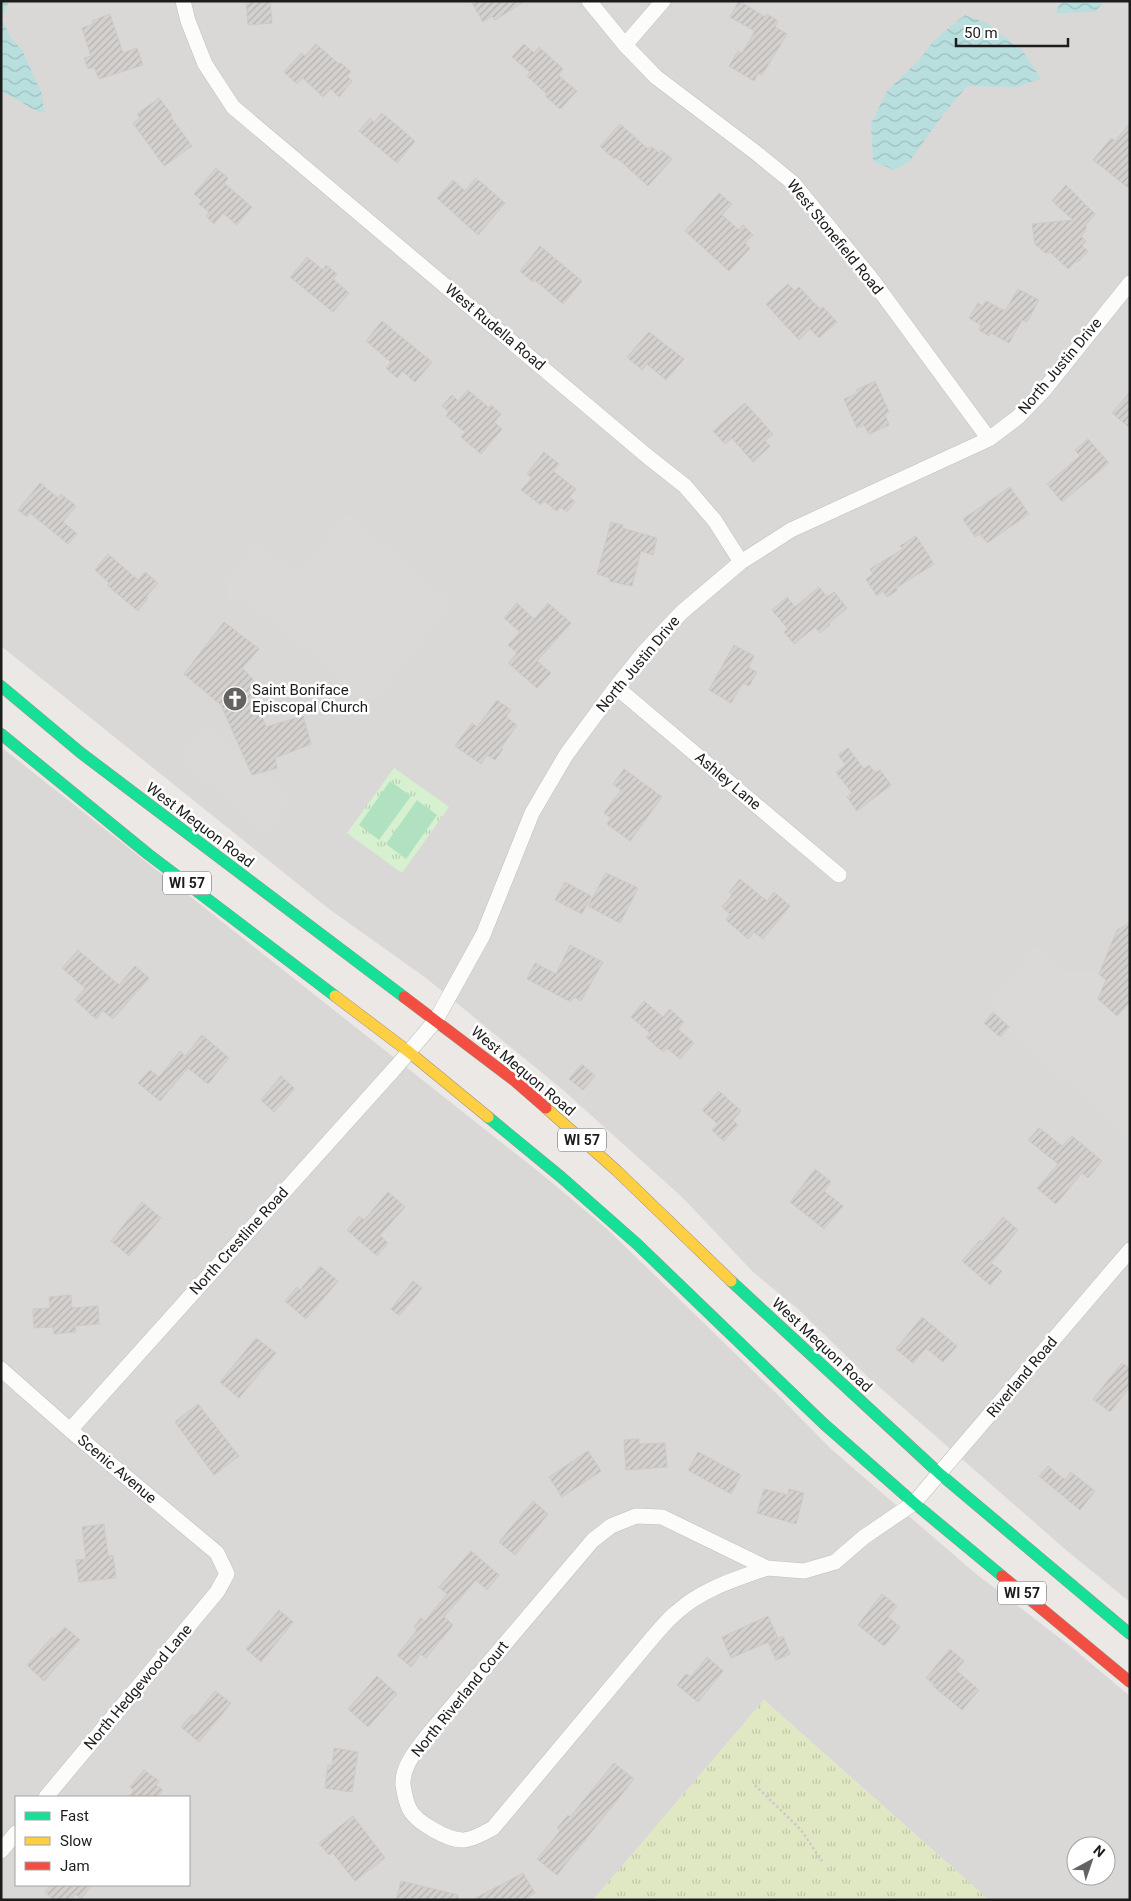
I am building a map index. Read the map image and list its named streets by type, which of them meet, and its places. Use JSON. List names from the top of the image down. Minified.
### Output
{"streets":{"main road":["West Mequon Road","WI 57"],"street":["West Stonefield Road","West Rudella Road","North Justin Drive","Ashley Lane","North Crestline Road","Riverland Road","Scenic Avenue","North Hedgewood Lane","North Riverland Court"]},"crossings":[["West Stonefield Road","North Justin Drive"],["West Rudella Road","North Justin Drive"],["North Justin Drive","Ashley Lane"],["North Justin Drive","West Mequon Road"],["North Justin Drive","WI 57"],["North Justin Drive","North Crestline Road"],["West Mequon Road","Riverland Road"],["WI 57","North Crestline Road"],["WI 57","Riverland Road"],["WI 57","North Riverland Court"],["North Crestline Road","Scenic Avenue"],["Riverland Road","North Riverland Court"],["Scenic Avenue","North Hedgewood Lane"]],"places":{"church":["Saint Boniface Episcopal Church"]},"legend":["Fast","Slow","Jam"],"scale_bar":"50 m","north":"top right"}
